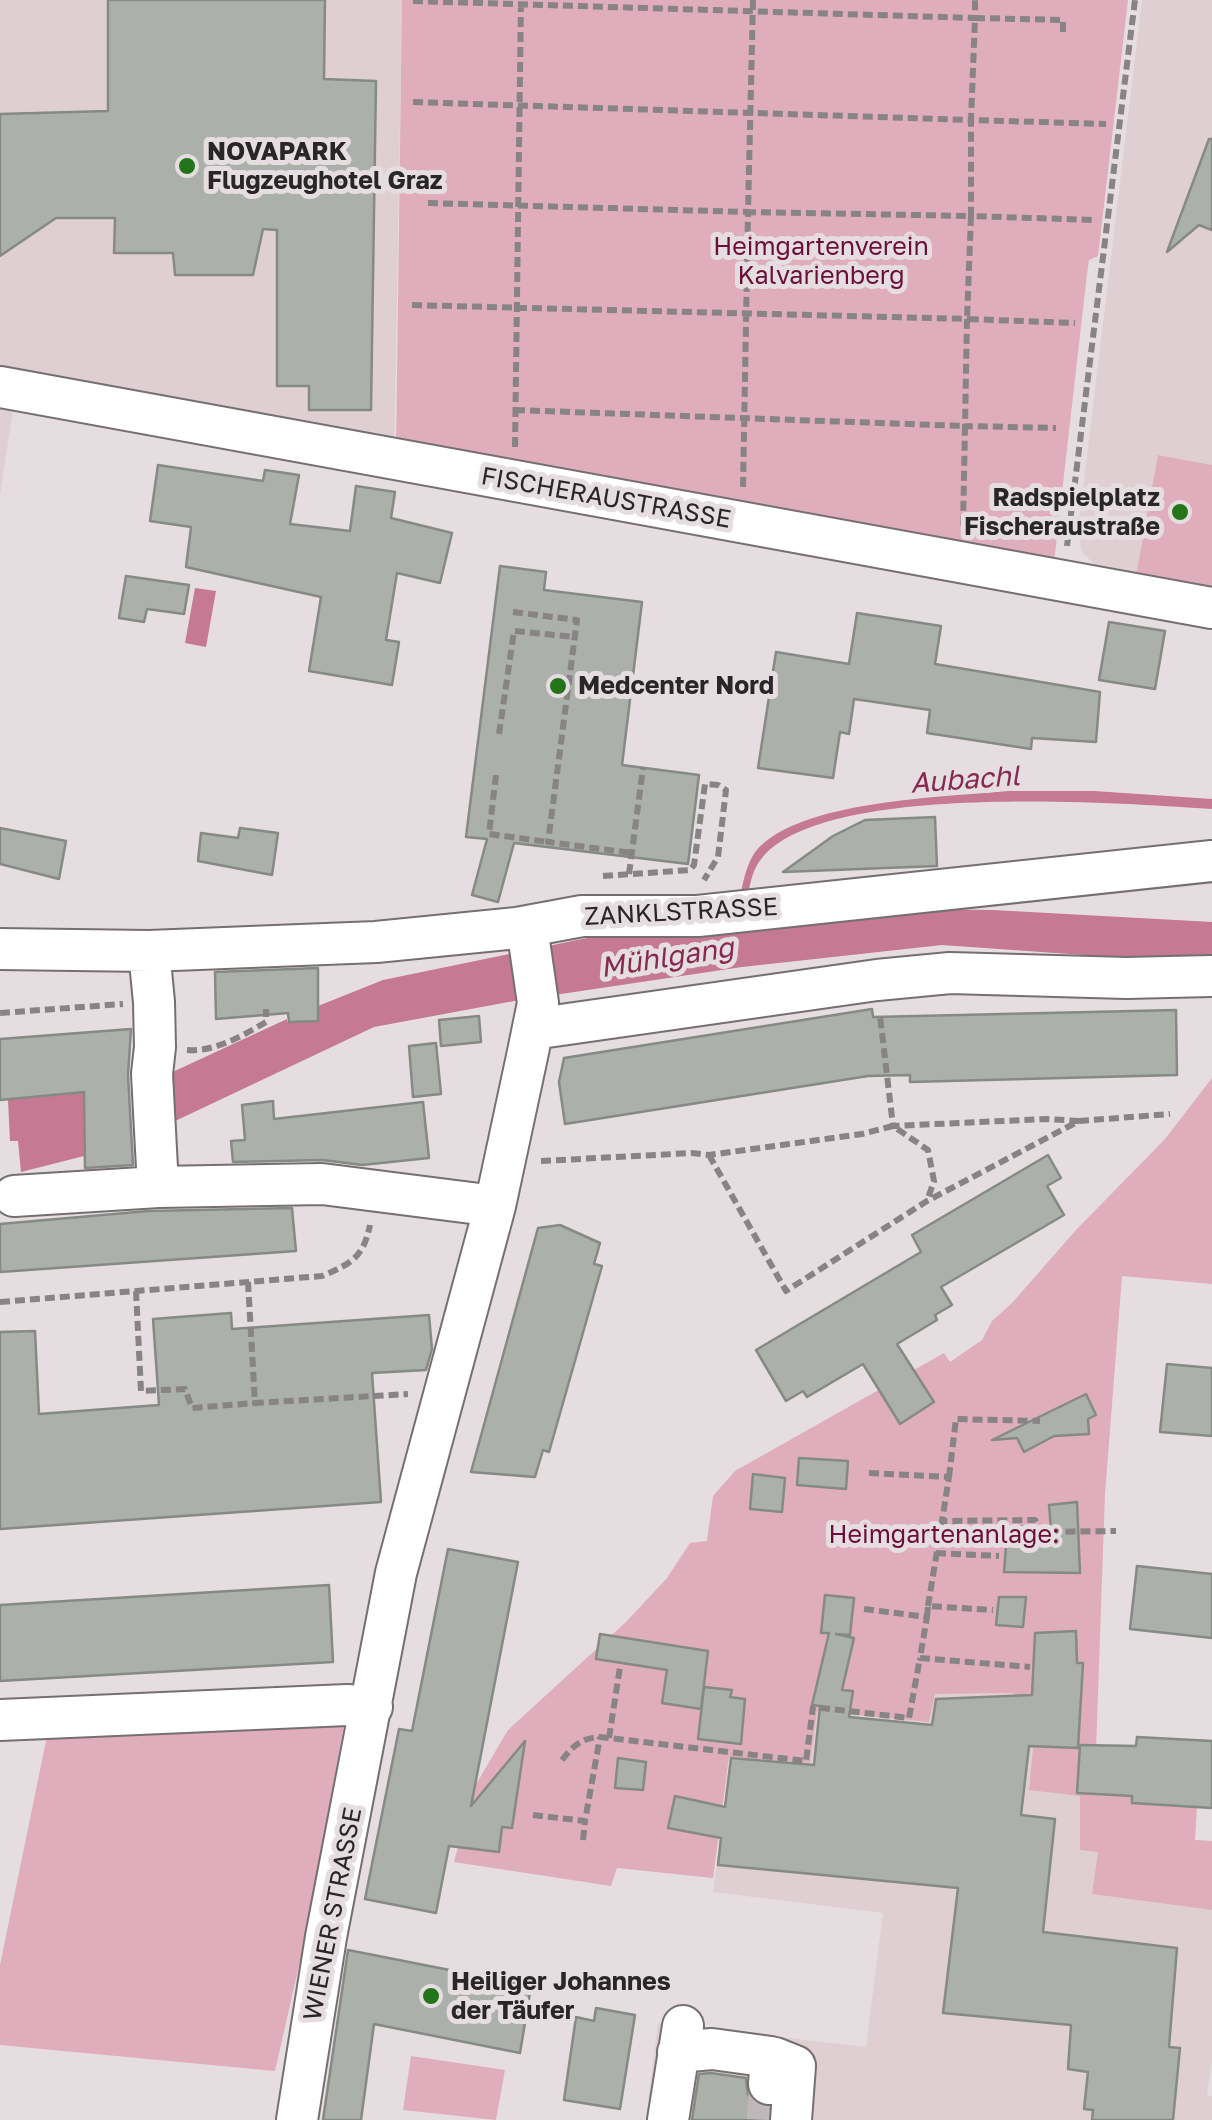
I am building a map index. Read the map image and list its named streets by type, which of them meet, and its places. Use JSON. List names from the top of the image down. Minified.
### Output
{"streets":{"street":["FISCHERAUSTRASSE","ZANKLSTRASSE","WIENER STRASSE"]},"water":["Aubachl","Mühlgang"],"parks":["Heimgartenverein Kalvarienberg","Heimgartenanlage:"],"places":["NOVAPARK Flugzeughotel Graz","Radspielplatz Fischeraustraße","Medcenter Nord","Heiliger Johannes der Täufer"]}
